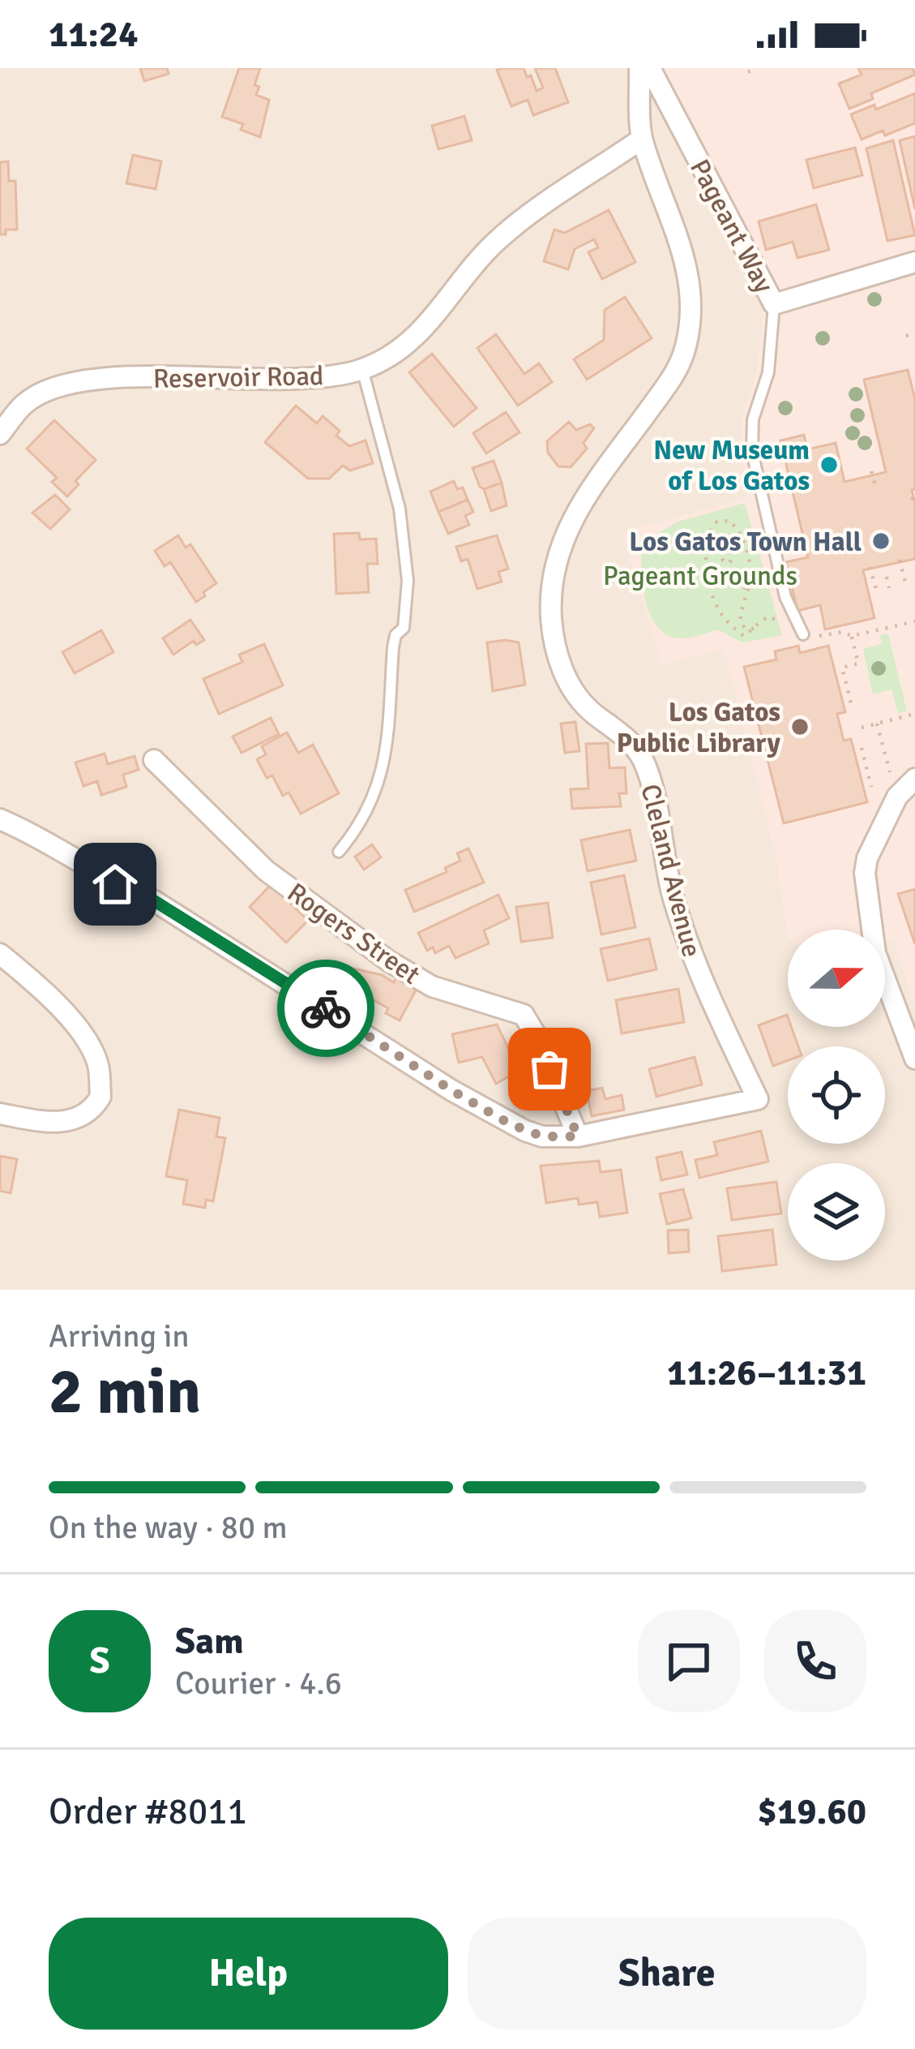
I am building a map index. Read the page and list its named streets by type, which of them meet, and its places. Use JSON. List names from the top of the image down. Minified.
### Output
{"streets":{"street":["Pageant Way","Reservoir Road","Cleland Avenue","Rogers Street"]},"crossings":[["Reservoir Road","Cleland Avenue"],["Cleland Avenue","Rogers Street"]],"parks":["Pageant Grounds"],"places":["New Museum of Los Gatos","Los Gatos Town Hall","Los Gatos Public Library"],"north":"right","page":{"status":"11:24","heading":["2 min","Arriving in","11:26–11:31"],"panel":["Sam","Courier · 4.6","Order #8011","$19.60"],"bar":"On the way · 80 m","round":"S","buttons":["Help","Share"]}}
